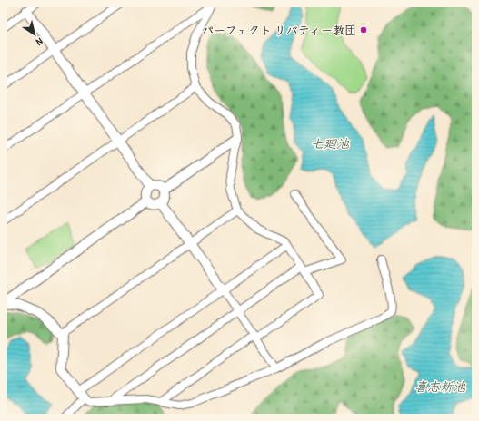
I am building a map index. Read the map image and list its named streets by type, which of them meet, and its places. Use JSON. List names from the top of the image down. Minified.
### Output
{"water":["七廻池","喜志新池"],"places":["パーフェクト リバティー教団"],"north":"bottom right"}
